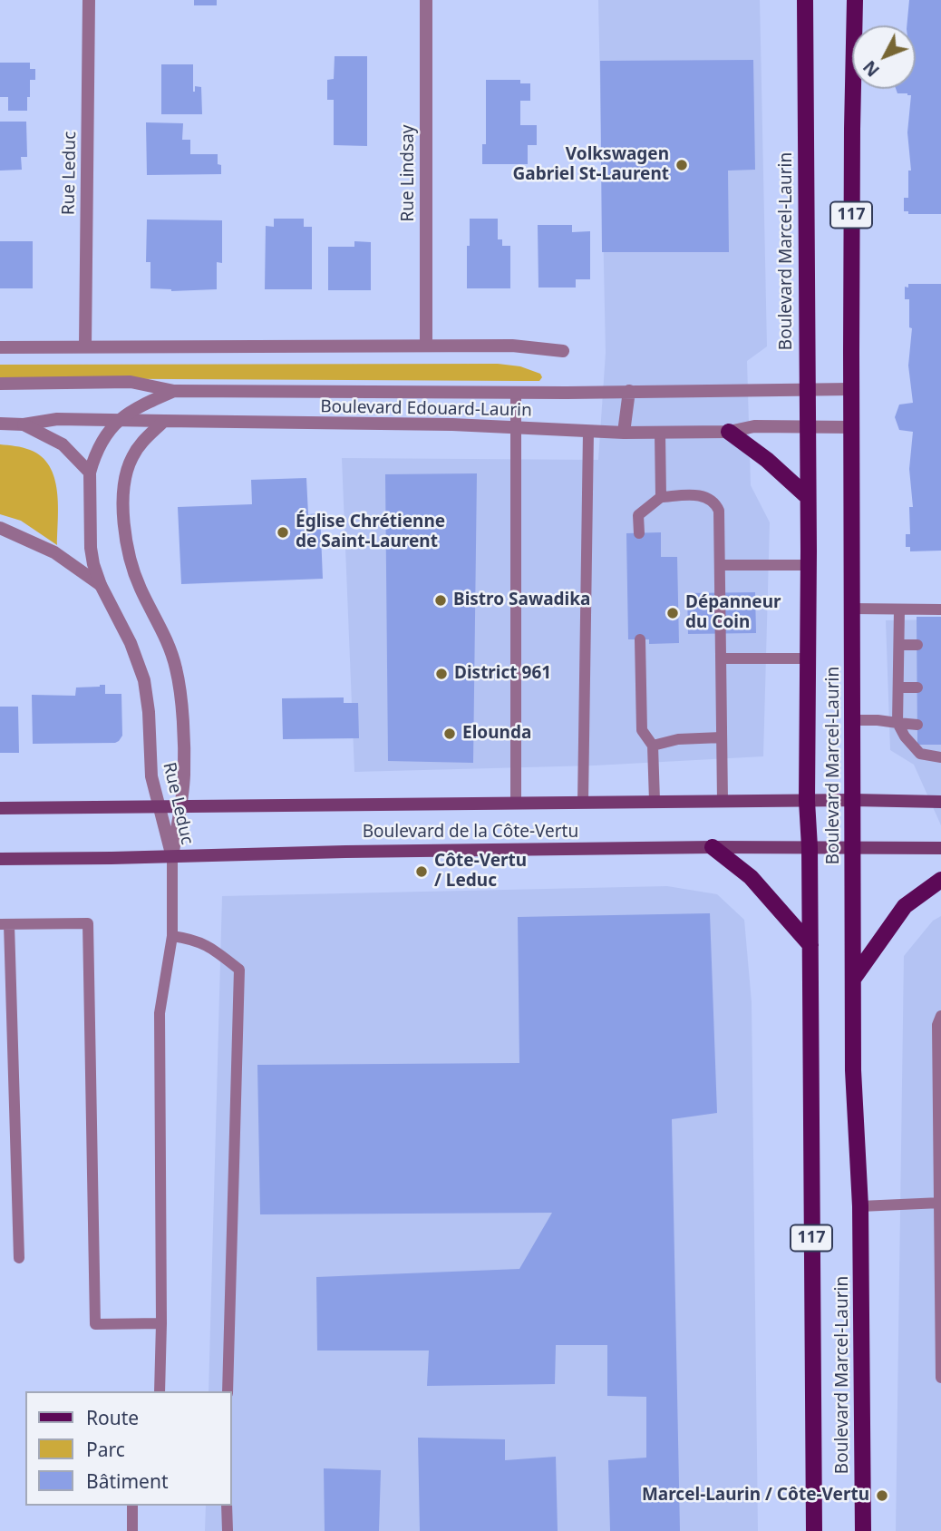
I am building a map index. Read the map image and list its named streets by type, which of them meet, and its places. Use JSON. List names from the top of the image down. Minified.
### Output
{"streets":{"main road":["117","Boulevard Marcel-Laurin","Boulevard de la Côte-Vertu"],"street":["Rue Leduc","Rue Lindsay","Boulevard Edouard-Laurin"]},"crossings":[["Rue Leduc","Boulevard Edouard-Laurin"],["Rue Leduc","Boulevard de la Côte-Vertu"],["Boulevard Marcel-Laurin","Boulevard Edouard-Laurin"],["Boulevard Marcel-Laurin","Boulevard de la Côte-Vertu"]],"places":["Volkswagen Gabriel St-Laurent","Église Chrétienne de Saint-Laurent","Bistro Sawadika","Dépanneur du Coin","District 961","Elounda","Côte-Vertu / Leduc","Marcel-Laurin / Côte-Vertu"],"legend":["Route","Parc","Bâtiment"],"north":"bottom left"}
